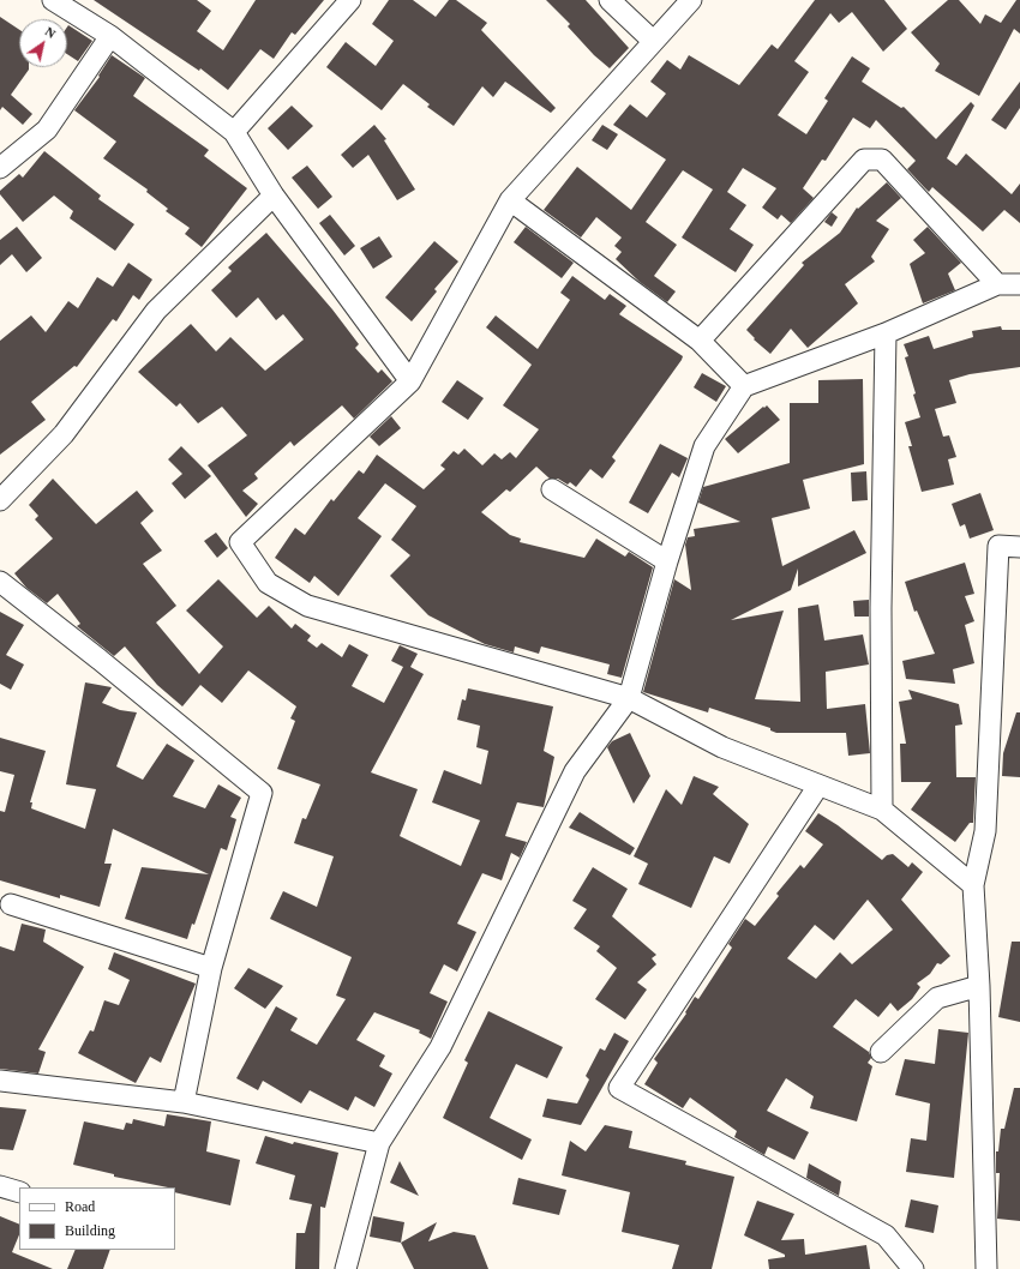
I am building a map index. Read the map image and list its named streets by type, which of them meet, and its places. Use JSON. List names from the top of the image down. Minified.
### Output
{"legend":["Road","Building"],"north":"top right"}
